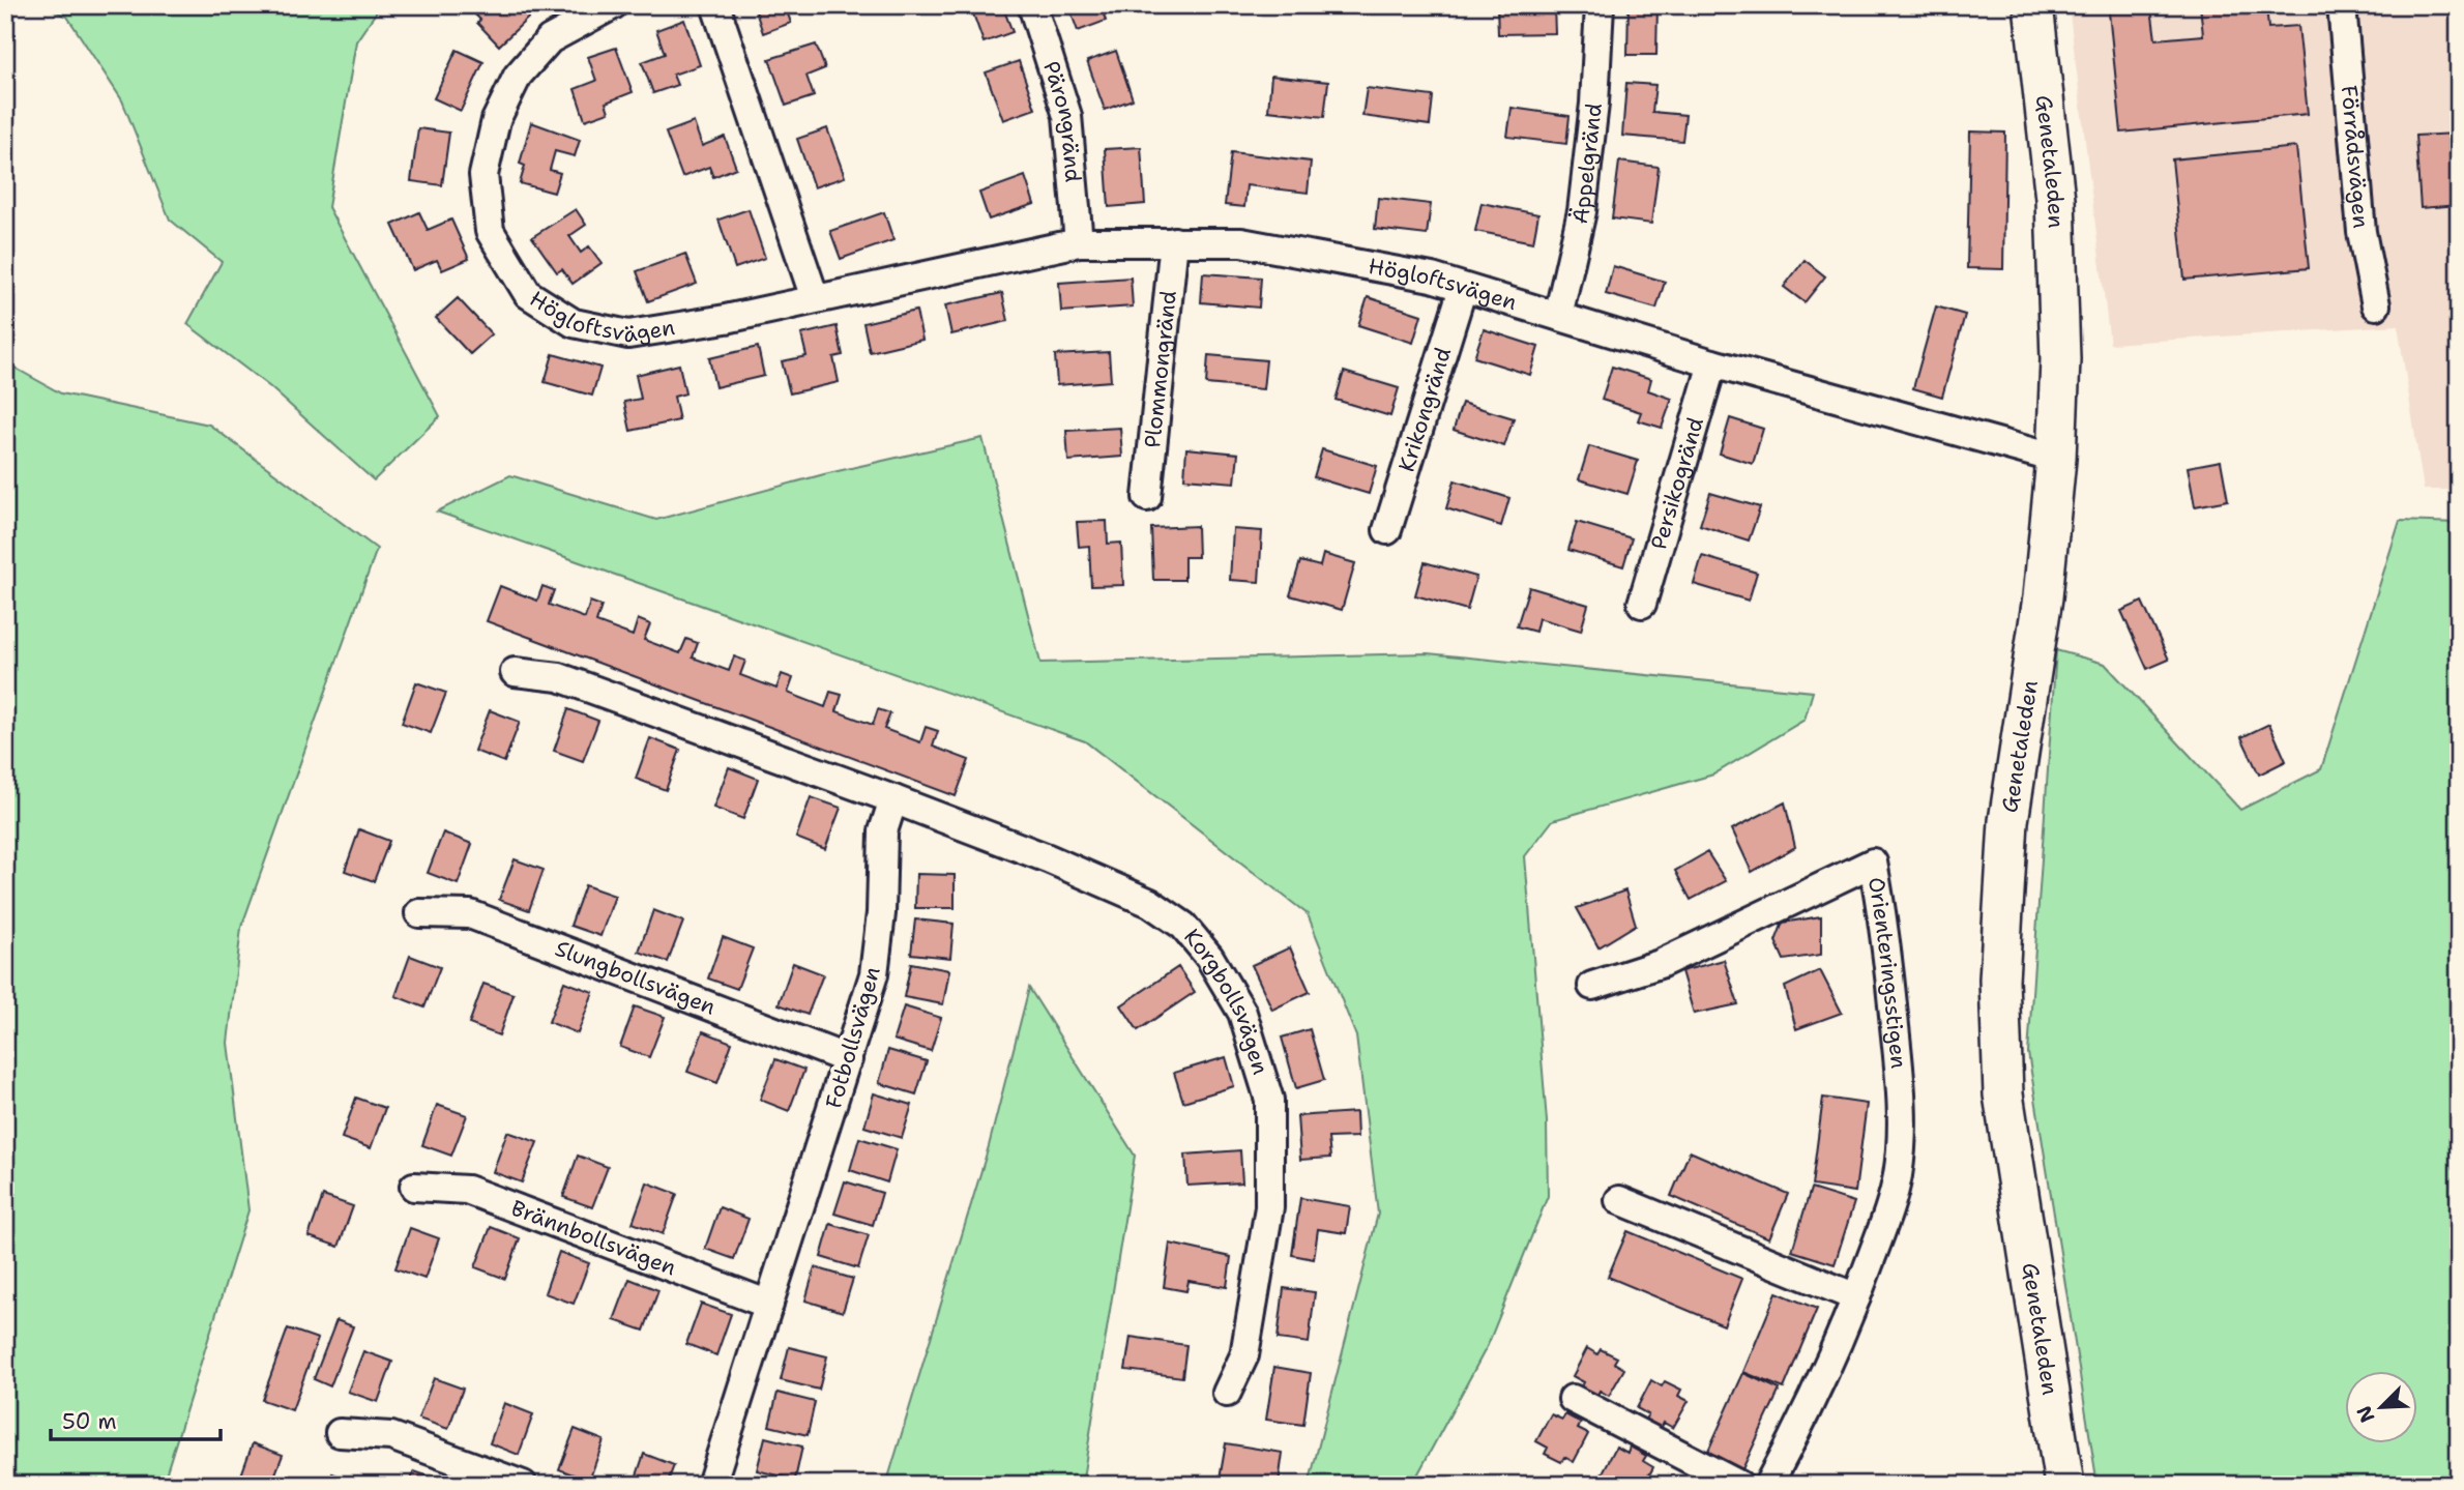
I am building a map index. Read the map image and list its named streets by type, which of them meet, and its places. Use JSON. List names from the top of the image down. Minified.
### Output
{"streets":{"main road":["Genetaleden"],"street":["Pärongränd","Förrådsvägen","Äppelgränd","Högloftsvägen","Plommongränd","Krikongränd","Persikogränd","Orienteringsstigen","Slungbollsvägen","Korgbollsvägen","Fotbollsvägen","Brännbollsvägen"]},"crossings":[["Pärongränd","Högloftsvägen"],["Äppelgränd","Högloftsvägen"],["Genetaleden","Högloftsvägen"],["Högloftsvägen","Plommongränd"],["Högloftsvägen","Krikongränd"],["Högloftsvägen","Persikogränd"],["Slungbollsvägen","Fotbollsvägen"],["Korgbollsvägen","Fotbollsvägen"],["Fotbollsvägen","Brännbollsvägen"]],"scale_bar":"50 m","north":"bottom left"}
